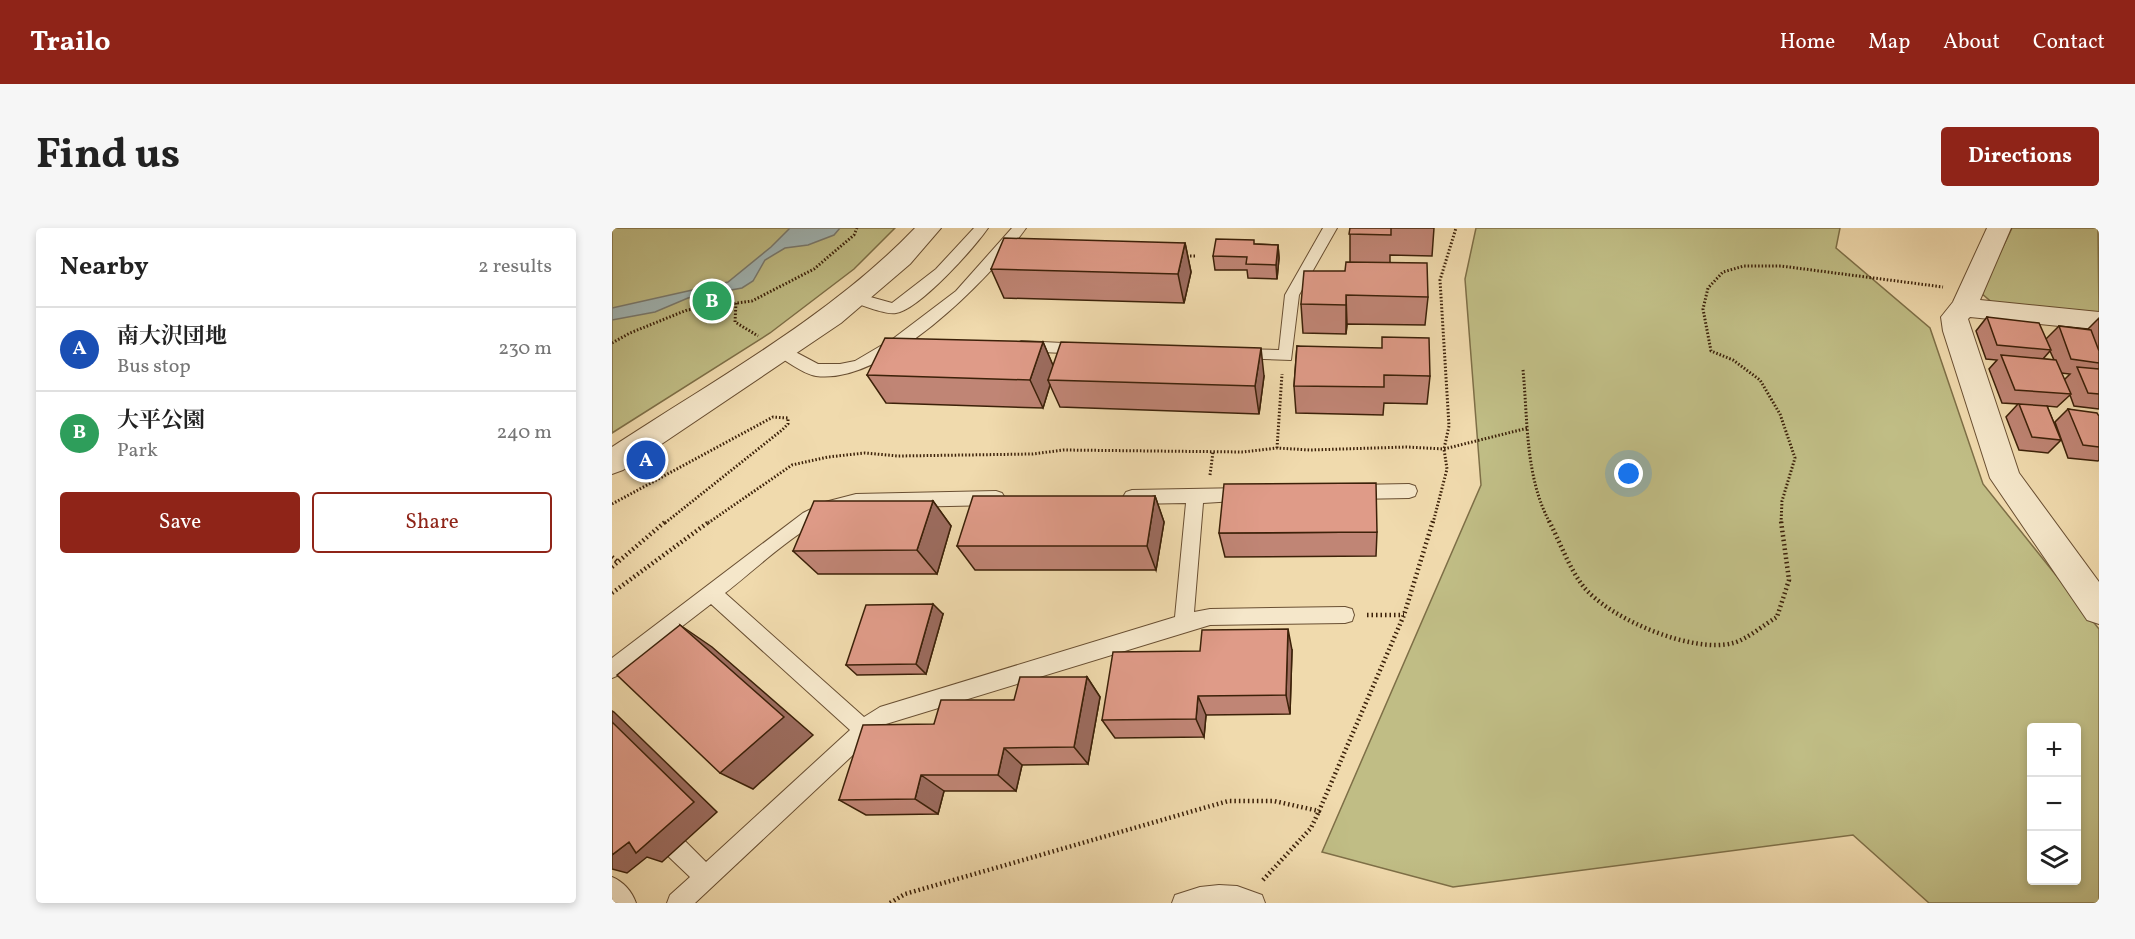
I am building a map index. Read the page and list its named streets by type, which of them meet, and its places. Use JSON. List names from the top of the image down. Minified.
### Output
{"page":{"header":"Trailo","nav":["Home","Map","About","Contact"],"title":"Find us","buttons":["Directions",["Save","Share"]],"heading":["Nearby","2 results"],"pins":["B","A"],"list":[{"mark":"A","name":"南大沢団地","note":"Bus stop","value":"230 m"},{"mark":"B","name":"大平公園","note":"Park","value":"240 m"}],"map_buttons":["+","−"]}}
